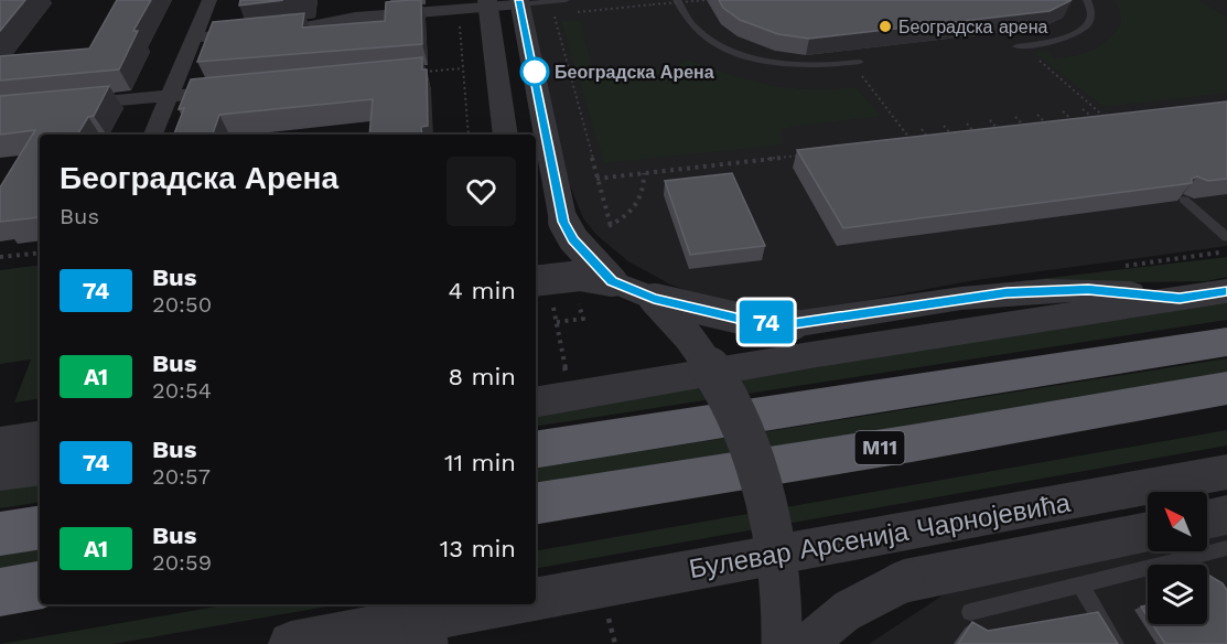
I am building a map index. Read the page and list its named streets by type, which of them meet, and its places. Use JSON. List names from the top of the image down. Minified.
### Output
{"streets":{"highway":["M11"],"street":["Булевар Арсенија Чарнојевића"]},"places":["Београдска арена","Београдска Арена"],"lines":["bus line 74"],"north":"top left","page":{"on_map":"74","heading":["Београдска Арена","Bus"],"list":[{"mark":"74","name":"Bus","note":"20:50","value":"4 min"},{"mark":"A1","name":"Bus","note":"20:54","value":"8 min"},{"mark":"74","name":"Bus","note":"20:57","value":"11 min"},{"mark":"A1","name":"Bus","note":"20:59","value":"13 min"}]}}
